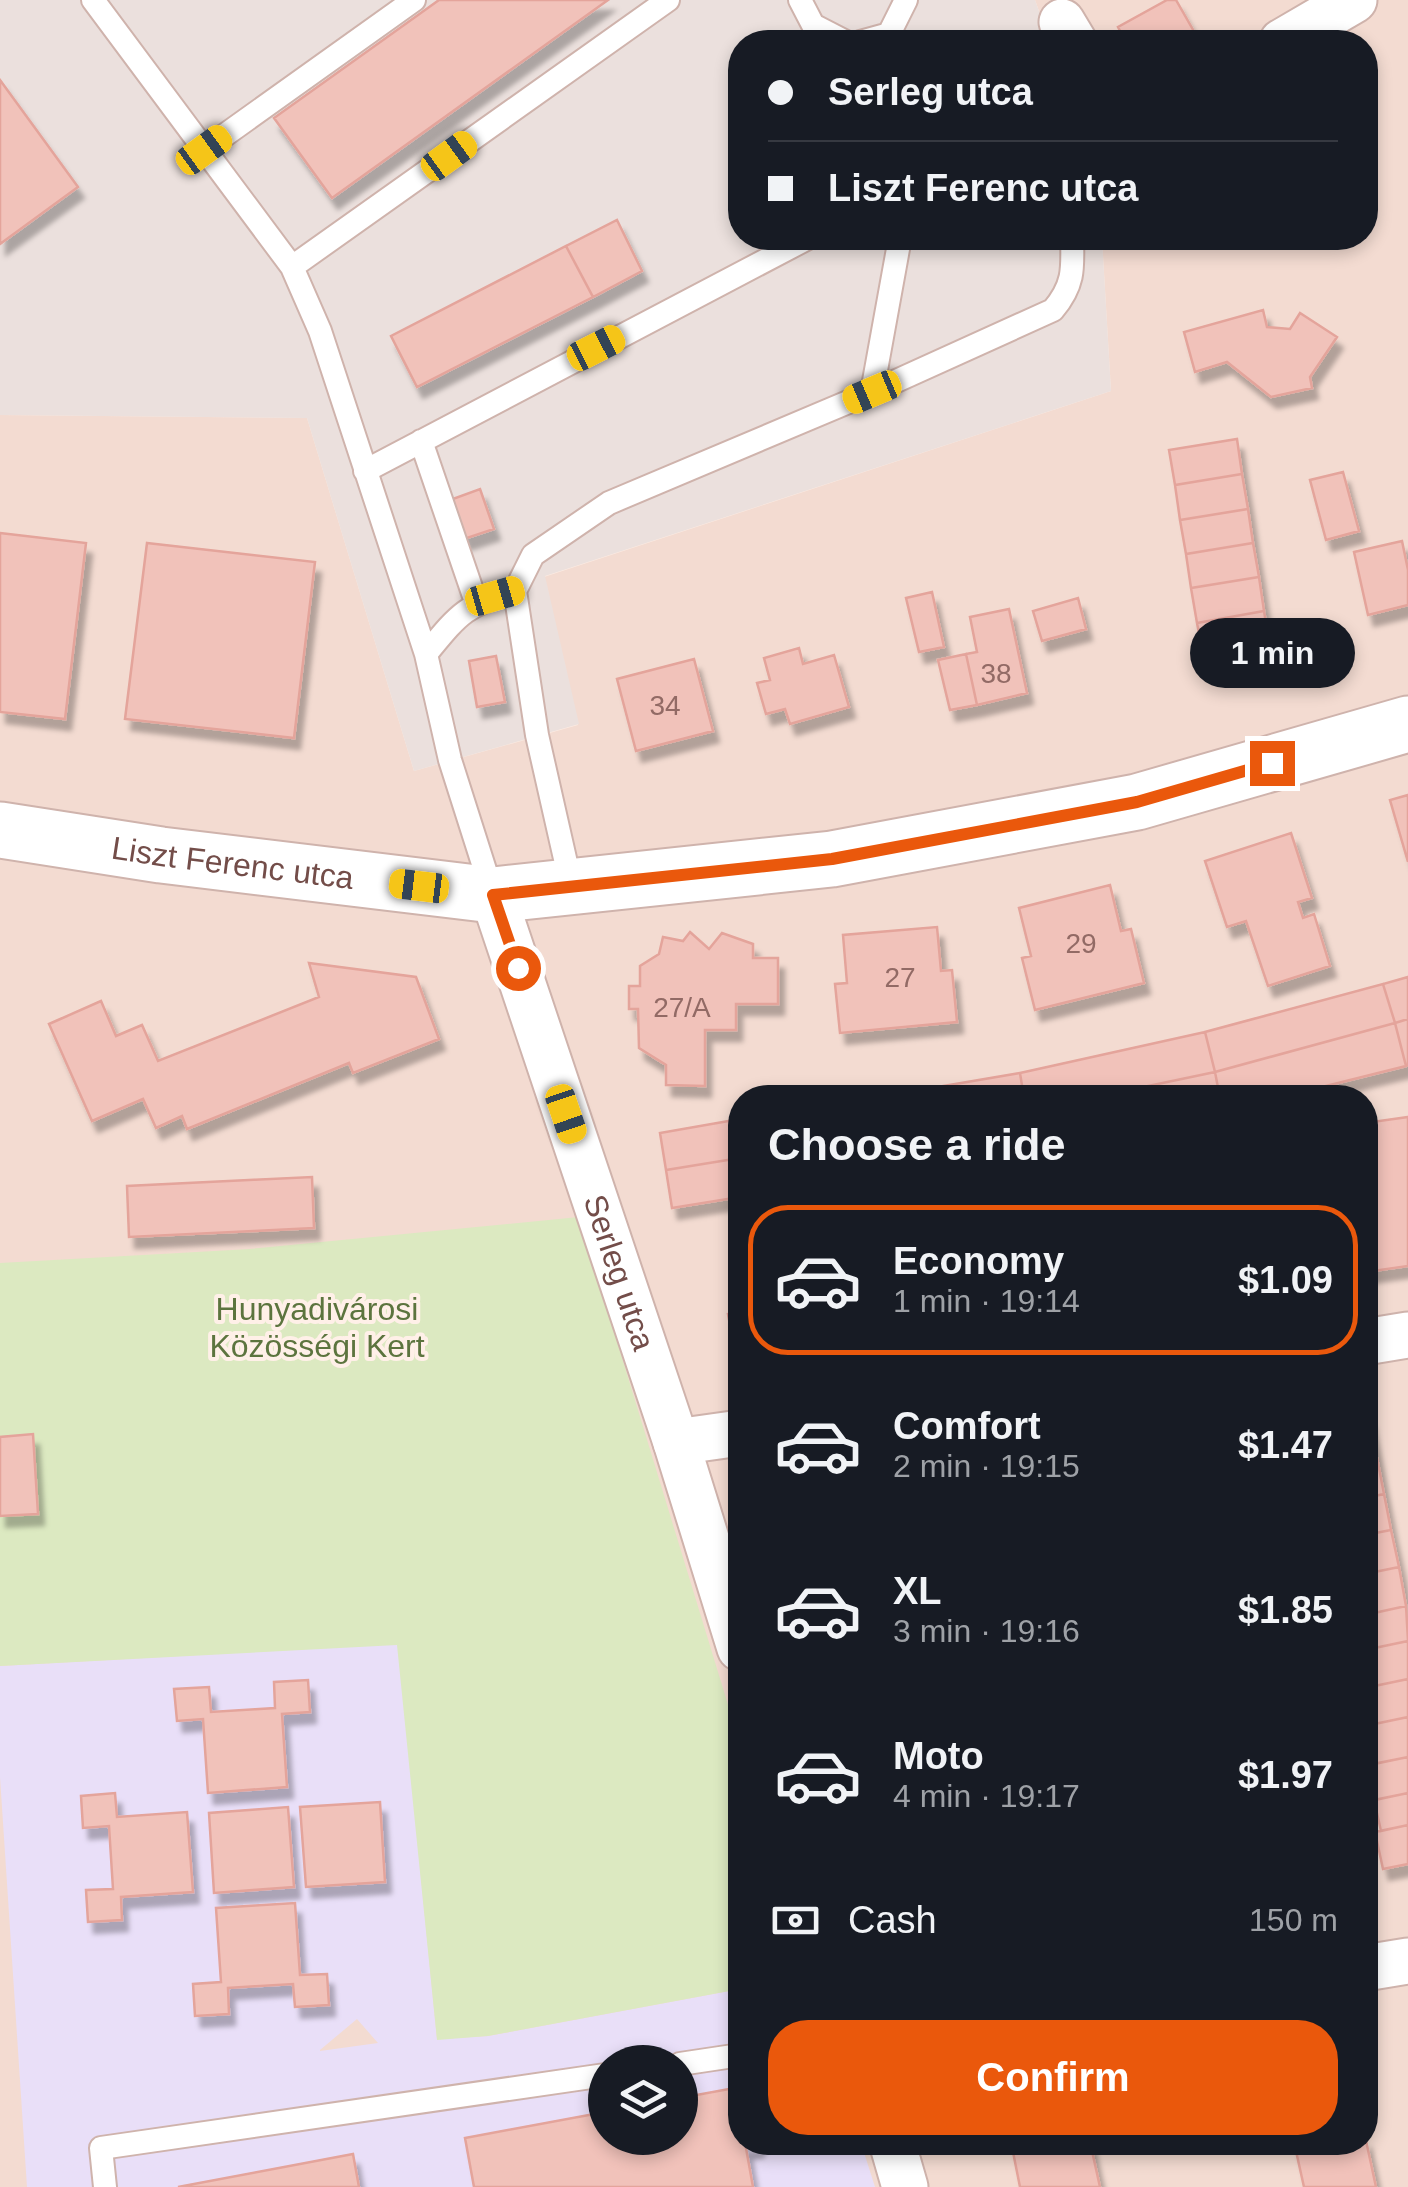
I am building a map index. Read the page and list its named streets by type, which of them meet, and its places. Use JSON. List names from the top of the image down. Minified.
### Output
{"streets":{"street":["Liszt Ferenc utca","Serleg utca"]},"crossings":[["Liszt Ferenc utca","Serleg utca"]],"parks":["Hunyadivárosi Közösségi Kert"],"house_numbers":["38","34","29","27","27/A"],"page":{"banner":["Serleg utca","Liszt Ferenc utca"],"bubble":"1 min","heading":"Choose a ride","list":[{"name":"Economy","note":"1 min · 19:14","value":"$1.09"},{"name":"Comfort","note":"2 min · 19:15","value":"$1.47"},{"name":"XL","note":"3 min · 19:16","value":"$1.85"},{"name":"Moto","note":"4 min · 19:17","value":"$1.97"}],"pay":["Cash","150 m"],"buttons":"Confirm"}}
